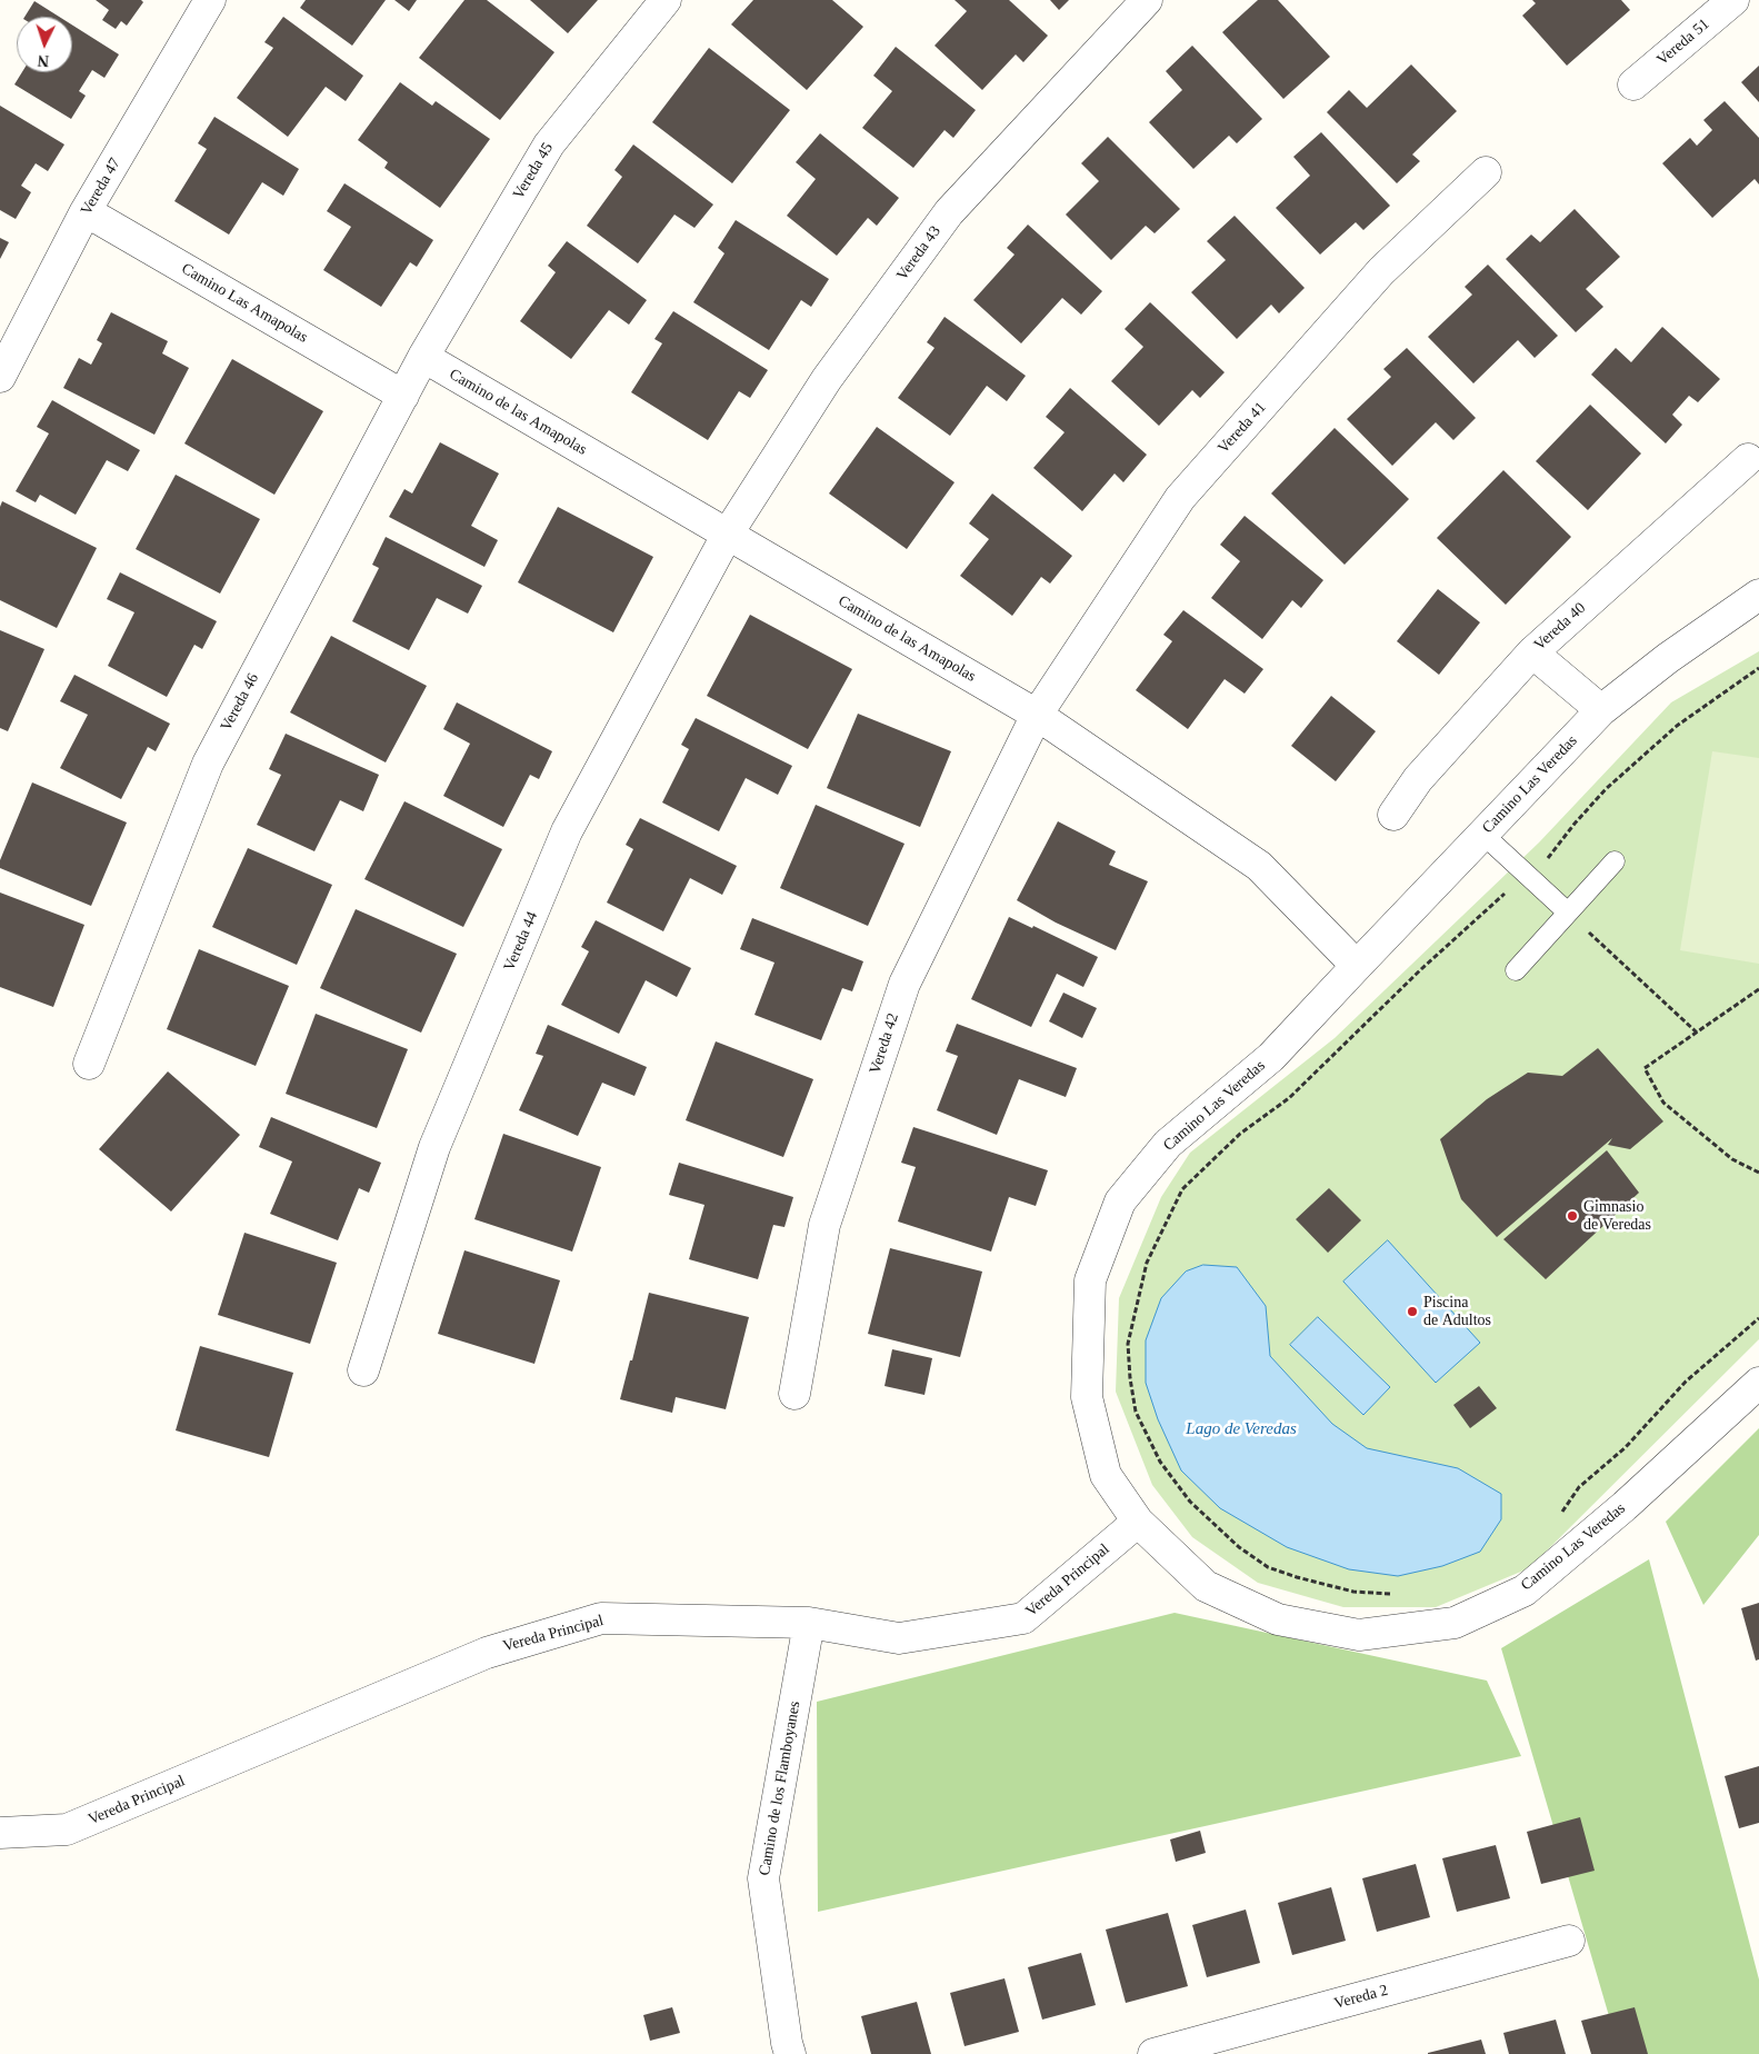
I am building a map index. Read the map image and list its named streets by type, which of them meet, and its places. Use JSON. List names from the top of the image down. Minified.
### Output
{"streets":{"street":["Vereda 51","Vereda 45","Vereda 47","Vereda 43","Camino Las Amapolas","Camino de las Amapolas","Vereda 41","Vereda 40","Vereda 46","Camino Las Veredas","Vereda 44","Vereda 42","Vereda Principal","Camino de los Flamboyanes","Vereda 2"]},"crossings":[["Vereda 45","Camino de las Amapolas"],["Vereda 45","Vereda 46"],["Vereda 47","Camino Las Amapolas"],["Vereda 43","Camino de las Amapolas"],["Vereda 43","Vereda 44"],["Camino Las Amapolas","Vereda 46"],["Camino de las Amapolas","Vereda 41"],["Camino de las Amapolas","Vereda 46"],["Camino de las Amapolas","Camino Las Veredas"],["Camino de las Amapolas","Vereda 44"],["Camino de las Amapolas","Vereda 42"],["Vereda 41","Vereda 42"],["Camino Las Veredas","Vereda Principal"],["Vereda Principal","Camino de los Flamboyanes"]],"water":["Lago de Veredas"],"places":["Gimnasio de Veredas","Piscina de Adultos"],"north":"bottom"}
